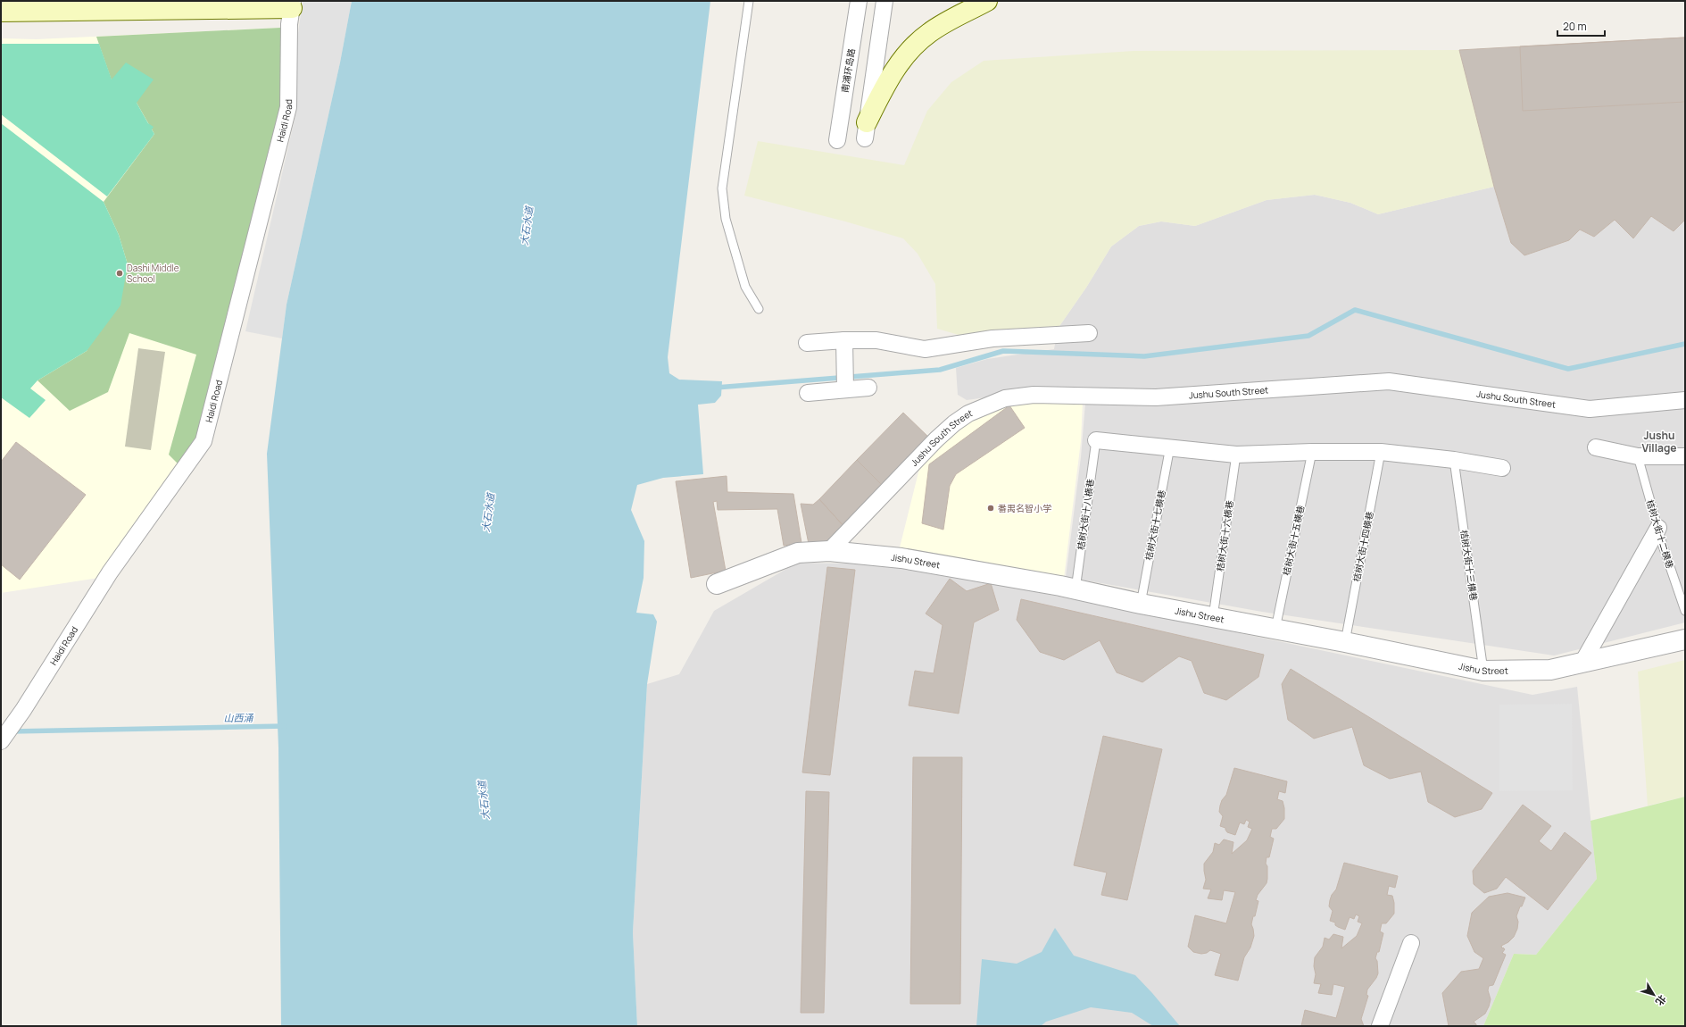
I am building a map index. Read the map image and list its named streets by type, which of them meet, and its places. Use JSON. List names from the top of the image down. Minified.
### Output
{"streets":{"street":["南浦环岛路","Haidi Road","Jushu South Street","Jishu Street"],"lane":["桔树大街十八横巷","桔树大街十七横巷","桔树大街十二横巷","桔树大街十六横巷","桔树大街十五横巷","桔树大街十四横巷","桔树大街十三横巷"]},"crossings":[["Jushu South Street","Jishu Street"],["桔树大街十八横巷","Jishu Street"],["桔树大街十七横巷","Jishu Street"],["桔树大街十六横巷","Jishu Street"],["桔树大街十五横巷","Jishu Street"],["桔树大街十四横巷","Jishu Street"],["Jishu Street","桔树大街十三横巷"]],"districts":["Jushu Village"],"water":["大石水道","山西涌"],"places":["Dashi Middle School","番禺名智小学"],"scale_bar":"20 m","north":"bottom right"}
